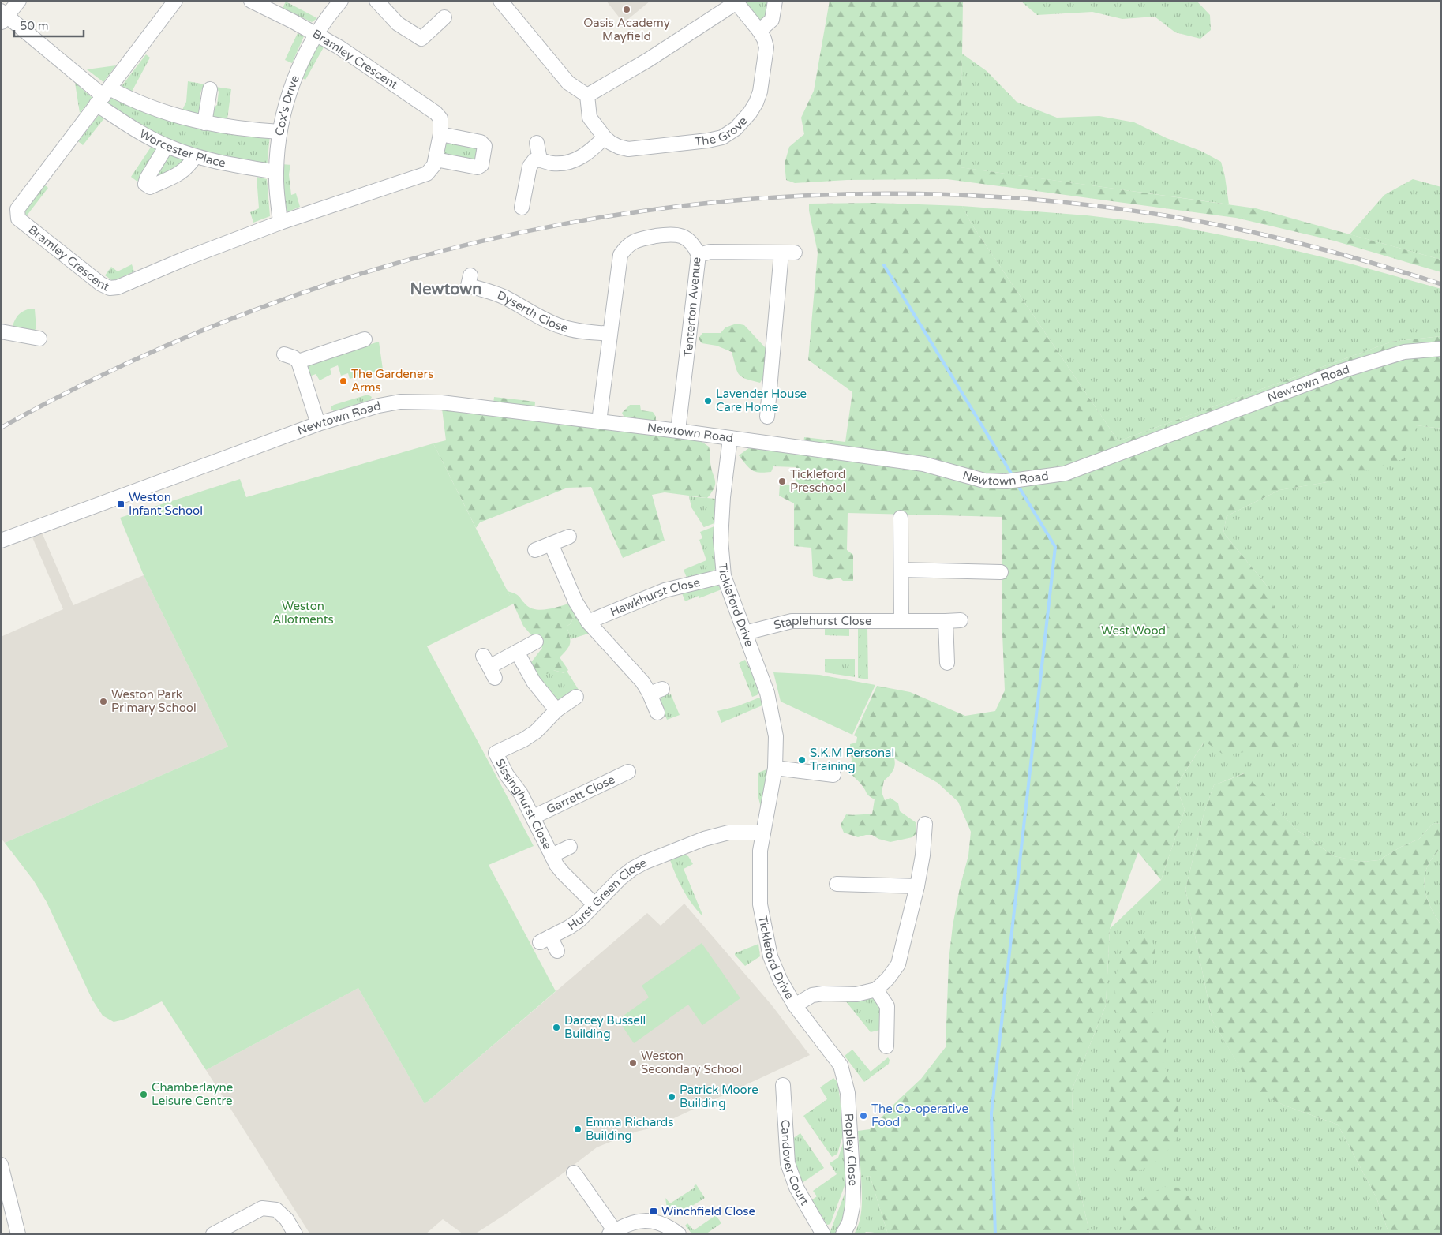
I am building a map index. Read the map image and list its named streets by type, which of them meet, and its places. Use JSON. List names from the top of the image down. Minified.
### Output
{"streets":{"street":["Bramley Crescent","Cox's Drive","The Grove","Worcester Place","Tenterton Avenue","Dyserth Close","Newtown Road","Hawkhurst Close","Tickleford Drive","Staplehurst Close","Garrett Close","Sissinghurst Close","Hurst Green Close","Ropley Close","Candover Court"]},"crossings":[["Bramley Crescent","Cox's Drive"],["Bramley Crescent","Worcester Place"],["Cox's Drive","Worcester Place"],["Tenterton Avenue","Dyserth Close"],["Tenterton Avenue","Newtown Road"],["Newtown Road","Tickleford Drive"],["Hawkhurst Close","Tickleford Drive"],["Tickleford Drive","Staplehurst Close"],["Tickleford Drive","Hurst Green Close"],["Tickleford Drive","Ropley Close"],["Garrett Close","Sissinghurst Close"],["Sissinghurst Close","Hurst Green Close"]],"districts":["Newtown"],"parks":["Weston Allotments","West Wood"],"places":{"other":["Oasis Academy Mayfield","The Gardeners Arms","Lavender House Care Home","Tickleford Preschool","Weston Park Primary School","S.K.M Personal Training","Darcey Bussell Building","Weston Secondary School","Chamberlayne Leisure Centre","Patrick Moore Building","The Co-operative Food","Emma Richards Building"],"transit":["Weston Infant School","Winchfield Close"]},"scale_bar":"50 m"}
